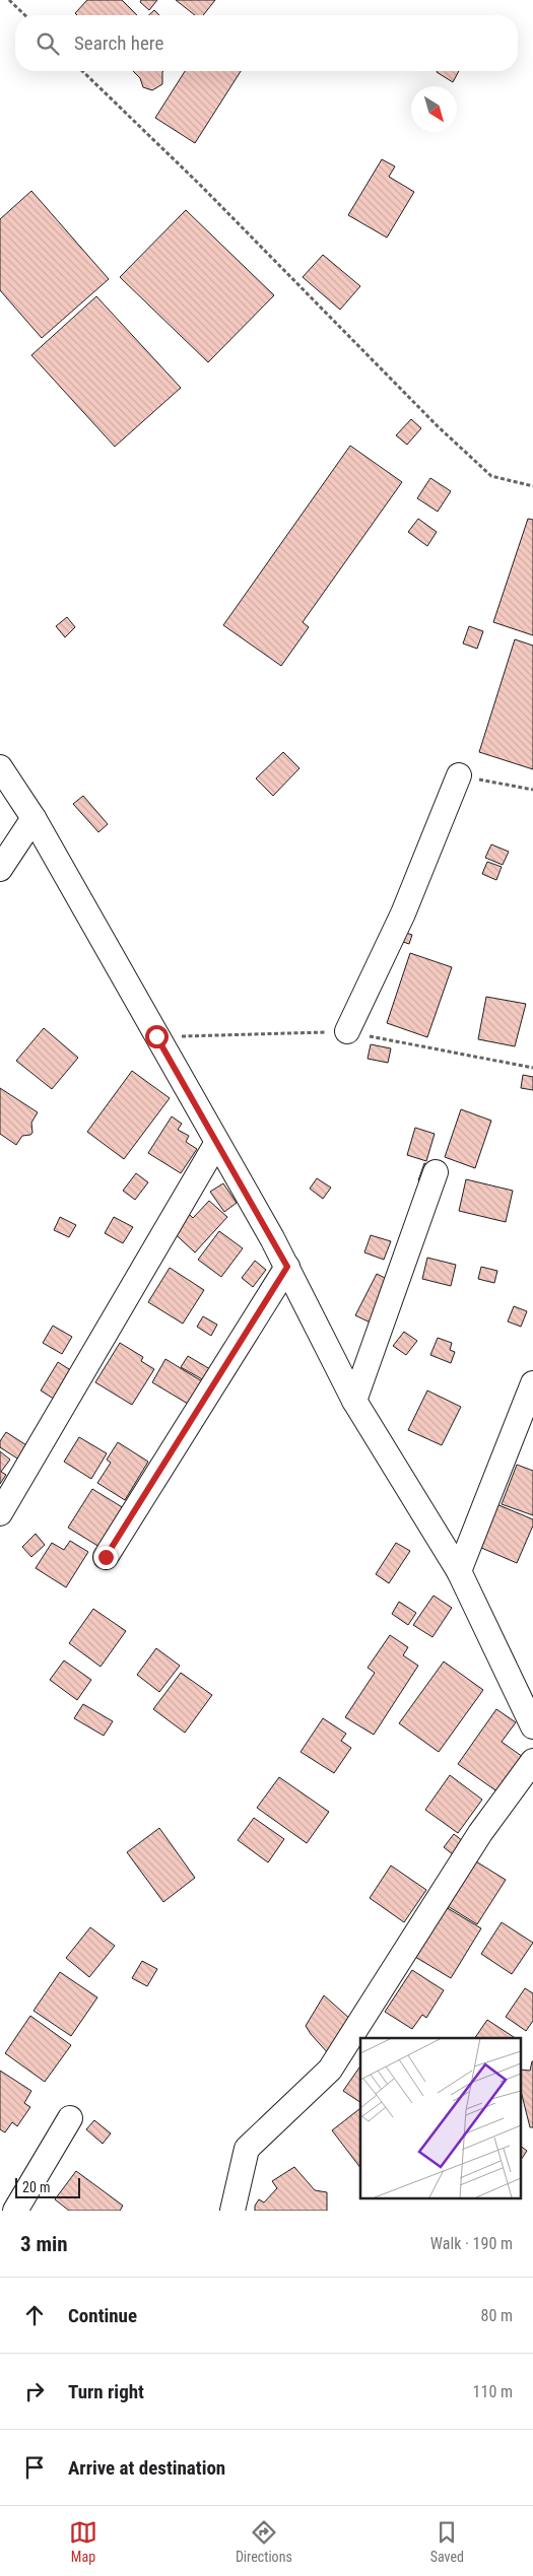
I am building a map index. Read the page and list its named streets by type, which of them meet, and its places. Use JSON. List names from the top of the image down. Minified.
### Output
{"scale_bar":"20 m","north":"bottom right","page":{"search":"Search here","scale":"20 m","heading":["3 min","Walk · 190 m"],"list":[["Continue","80 m"],["Turn right","110 m"],"Arrive at destination"],"nav":["Map","Directions","Saved"]}}
